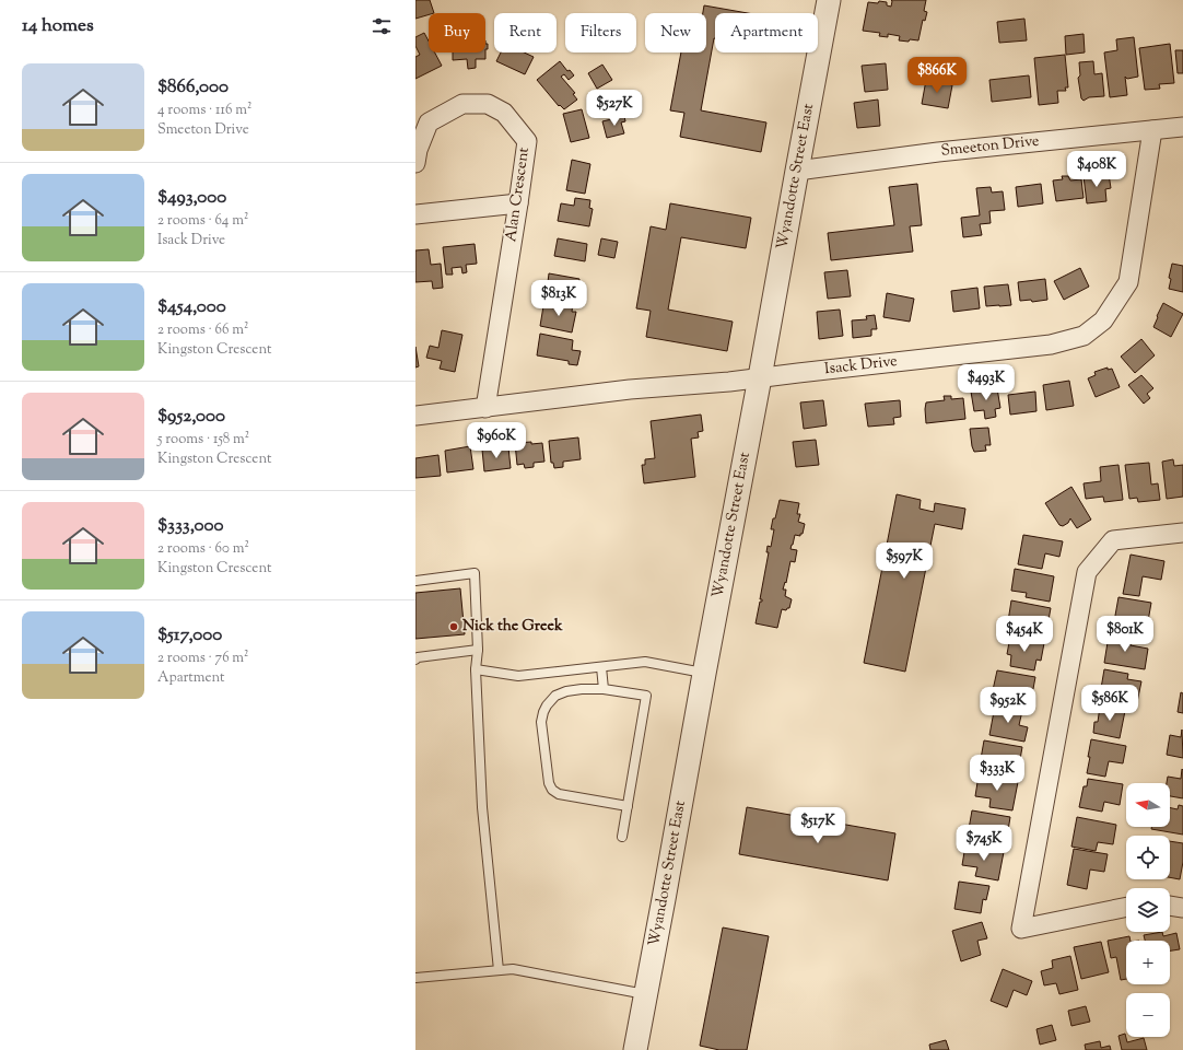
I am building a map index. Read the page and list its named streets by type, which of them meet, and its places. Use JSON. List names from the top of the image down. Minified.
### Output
{"streets":{"street":["Smeeton Drive","Wyandotte Street East","Alan Crescent","Isack Drive"]},"crossings":[["Smeeton Drive","Wyandotte Street East"],["Smeeton Drive","Isack Drive"],["Wyandotte Street East","Isack Drive"],["Alan Crescent","Isack Drive"]],"places":["Nick the Greek"],"north":"left","page":{"heading":"14 homes","chip":["Buy","Rent","Filters","New","Apartment"],"list":[{"name":"$866,000","note":"4 rooms · 116 m² · Smeeton Drive"},{"name":"$493,000","note":"2 rooms · 64 m² · Isack Drive"},{"name":"$454,000","note":"2 rooms · 66 m² · Kingston Crescent"},{"name":"$952,000","note":"5 rooms · 158 m² · Kingston Crescent"},{"name":"$333,000","note":"2 rooms · 60 m² · Kingston Crescent"},{"name":"$517,000","note":"2 rooms · 76 m² · Apartment"}],"price":["$866K","$527K","$408K","$813K","$493K","$960K","$597K","$454K","$801K","$586K","$952K","$333K","$517K","$745K"],"map_buttons":["+","−"]}}
